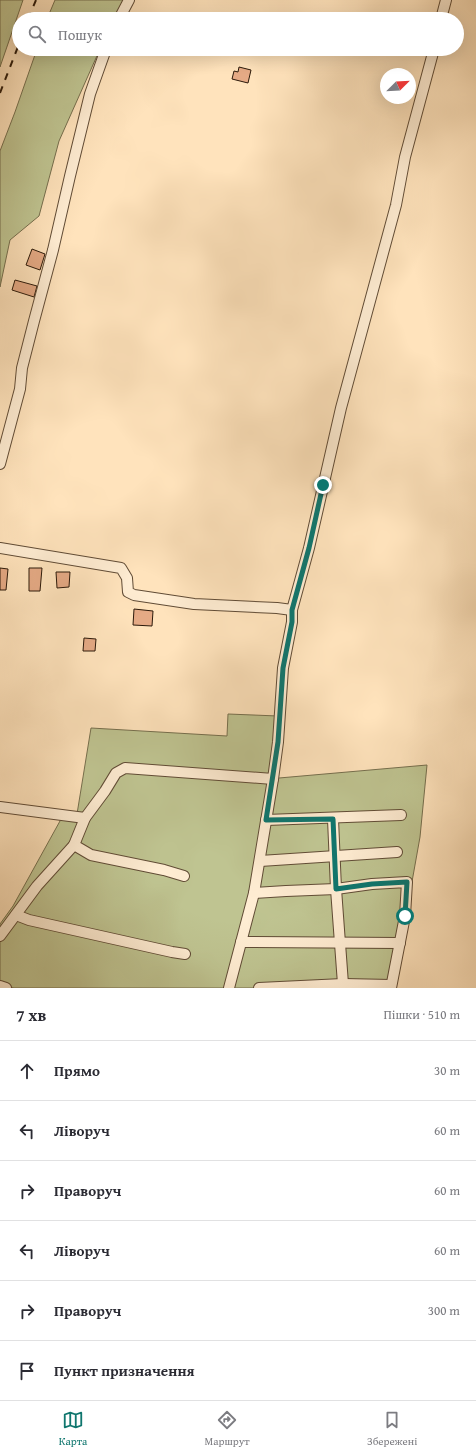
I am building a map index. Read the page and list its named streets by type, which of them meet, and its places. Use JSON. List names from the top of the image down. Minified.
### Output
{"north":"top right","page":{"search":"Пошук","heading":["7 хв","Пішки · 510 m"],"list":[["Прямо","30 m"],["Ліворуч","60 m"],["Праворуч","60 m"],["Ліворуч","60 m"],["Праворуч","300 m"],"Пункт призначення"],"nav":["Карта","Маршрут","Збережені"]}}
